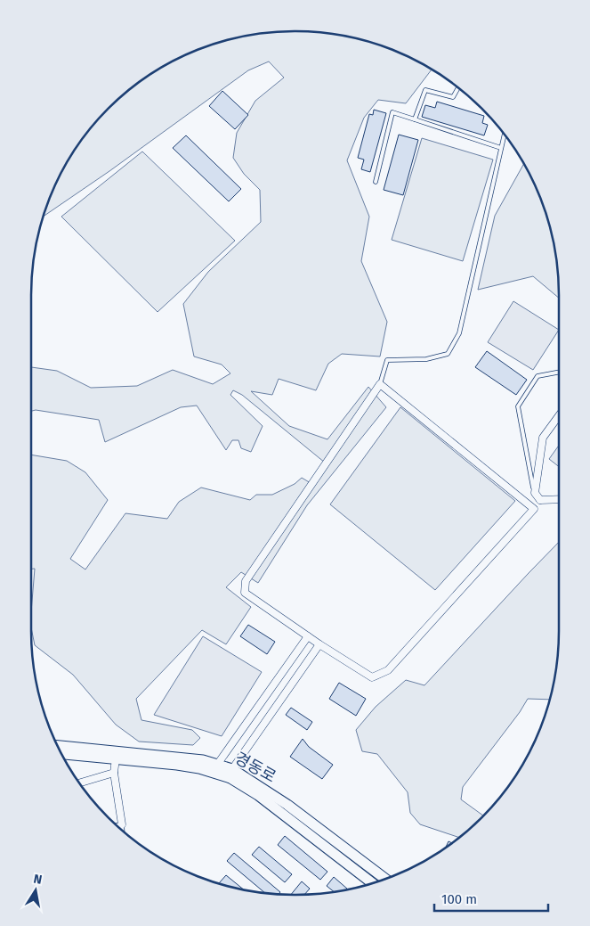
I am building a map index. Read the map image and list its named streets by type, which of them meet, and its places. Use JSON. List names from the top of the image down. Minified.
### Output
{"streets":{"street":["경동로"]},"scale_bar":"100 m","north":"top"}
